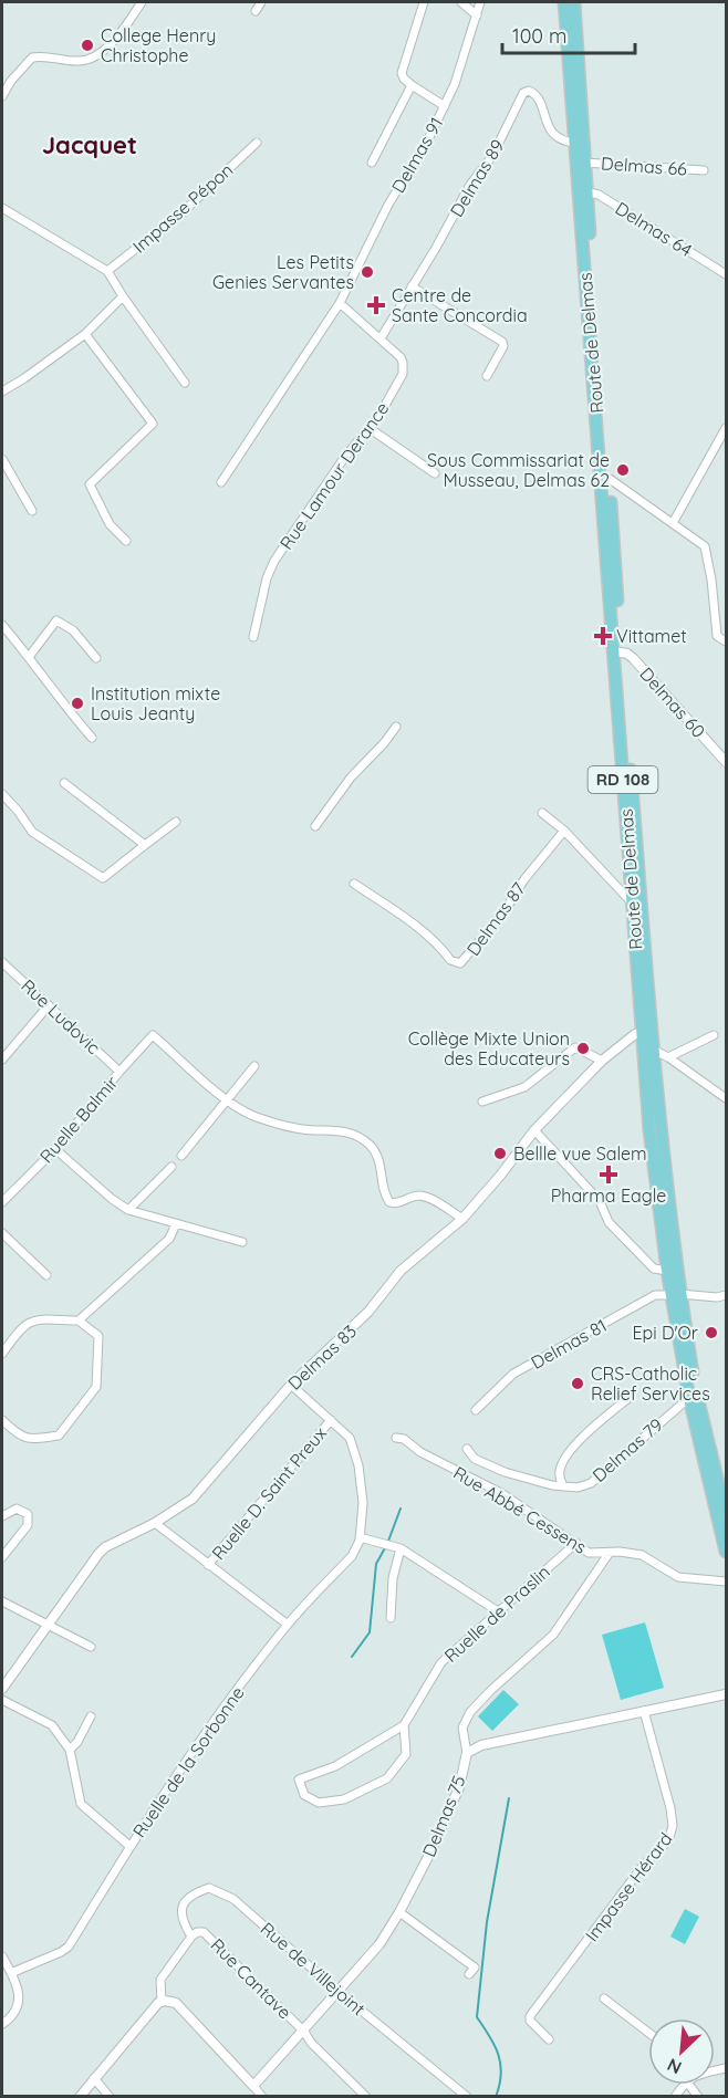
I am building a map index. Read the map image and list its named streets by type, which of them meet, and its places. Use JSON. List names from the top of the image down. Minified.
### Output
{"streets":{"main road":["Route de Delmas","RD 108"],"street":["Delmas 91","Delmas 66","Delmas 89","Impasse Pépon","Delmas 64","Rue Lamour Derance","Delmas 60","Delmas 87","Rue Ludovic","Ruelle Balmir","Delmas 81","Delmas 83","Delmas 79","Ruelle D. Saint Preux","Rue Abbé Cessens","Ruelle de Praslin","Ruelle de la Sorbonne","Delmas 75","Impasse Hérard","Rue de Villejoint","Rue Cantave"]},"crossings":[["Delmas 91","Rue Lamour Derance"],["Delmas 66","Route de Delmas"],["Delmas 89","Route de Delmas"],["Delmas 89","Rue Lamour Derance"],["Delmas 64","Route de Delmas"],["Route de Delmas","Delmas 60"],["Route de Delmas","Delmas 81"],["Route de Delmas","Delmas 83"],["Route de Delmas","Delmas 79"],["Rue Ludovic","Ruelle Balmir"],["Rue Abbé Cessens","Ruelle de Praslin"],["Delmas 75","Impasse Hérard"],["Delmas 75","Rue de Villejoint"],["Delmas 75","Rue Cantave"],["Rue de Villejoint","Rue Cantave"]],"districts":["Jacquet"],"places":{"other":["College Henry Christophe","Les Petits Genies Servantes","Sous Commissariat de Musseau, Delmas 62","Institution mixte Louis Jeanty","Collège Mixte Union des Educateurs","Bellle vue Salem","Epi D'Or","CRS-Catholic Relief Services"],"health":["Centre de Sante Concordia","Vittamet","Pharma Eagle"]},"scale_bar":"100 m","north":"bottom left"}
